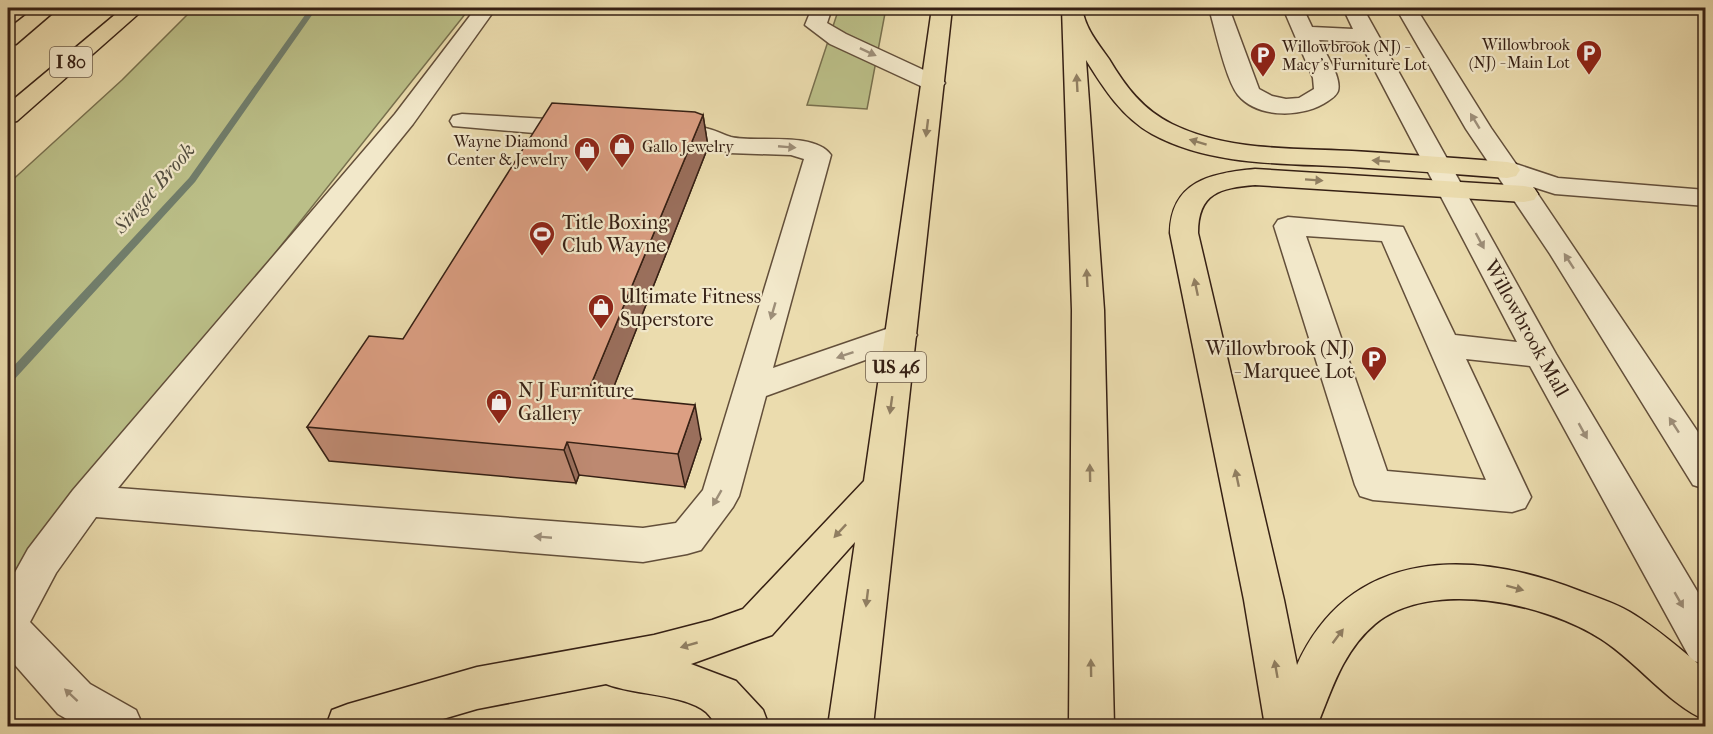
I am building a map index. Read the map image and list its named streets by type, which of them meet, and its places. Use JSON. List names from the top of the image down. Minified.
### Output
{"streets":{"highway":["I 80","US 46"],"street":["Willowbrook Mall"]},"water":["Singac Brook"],"places":{"parking":["Willowbrook (NJ) - Main Lot","Willowbrook (NJ) - Macy's Furniture Lot","Willowbrook (NJ) - Marquee Lot"],"shop":["Gallo Jewelry","Wayne Diamond Center & Jewelry","Ultimate Fitness Superstore","N J Furniture Gallery"],"sports":["Title Boxing Club Wayne"]}}
